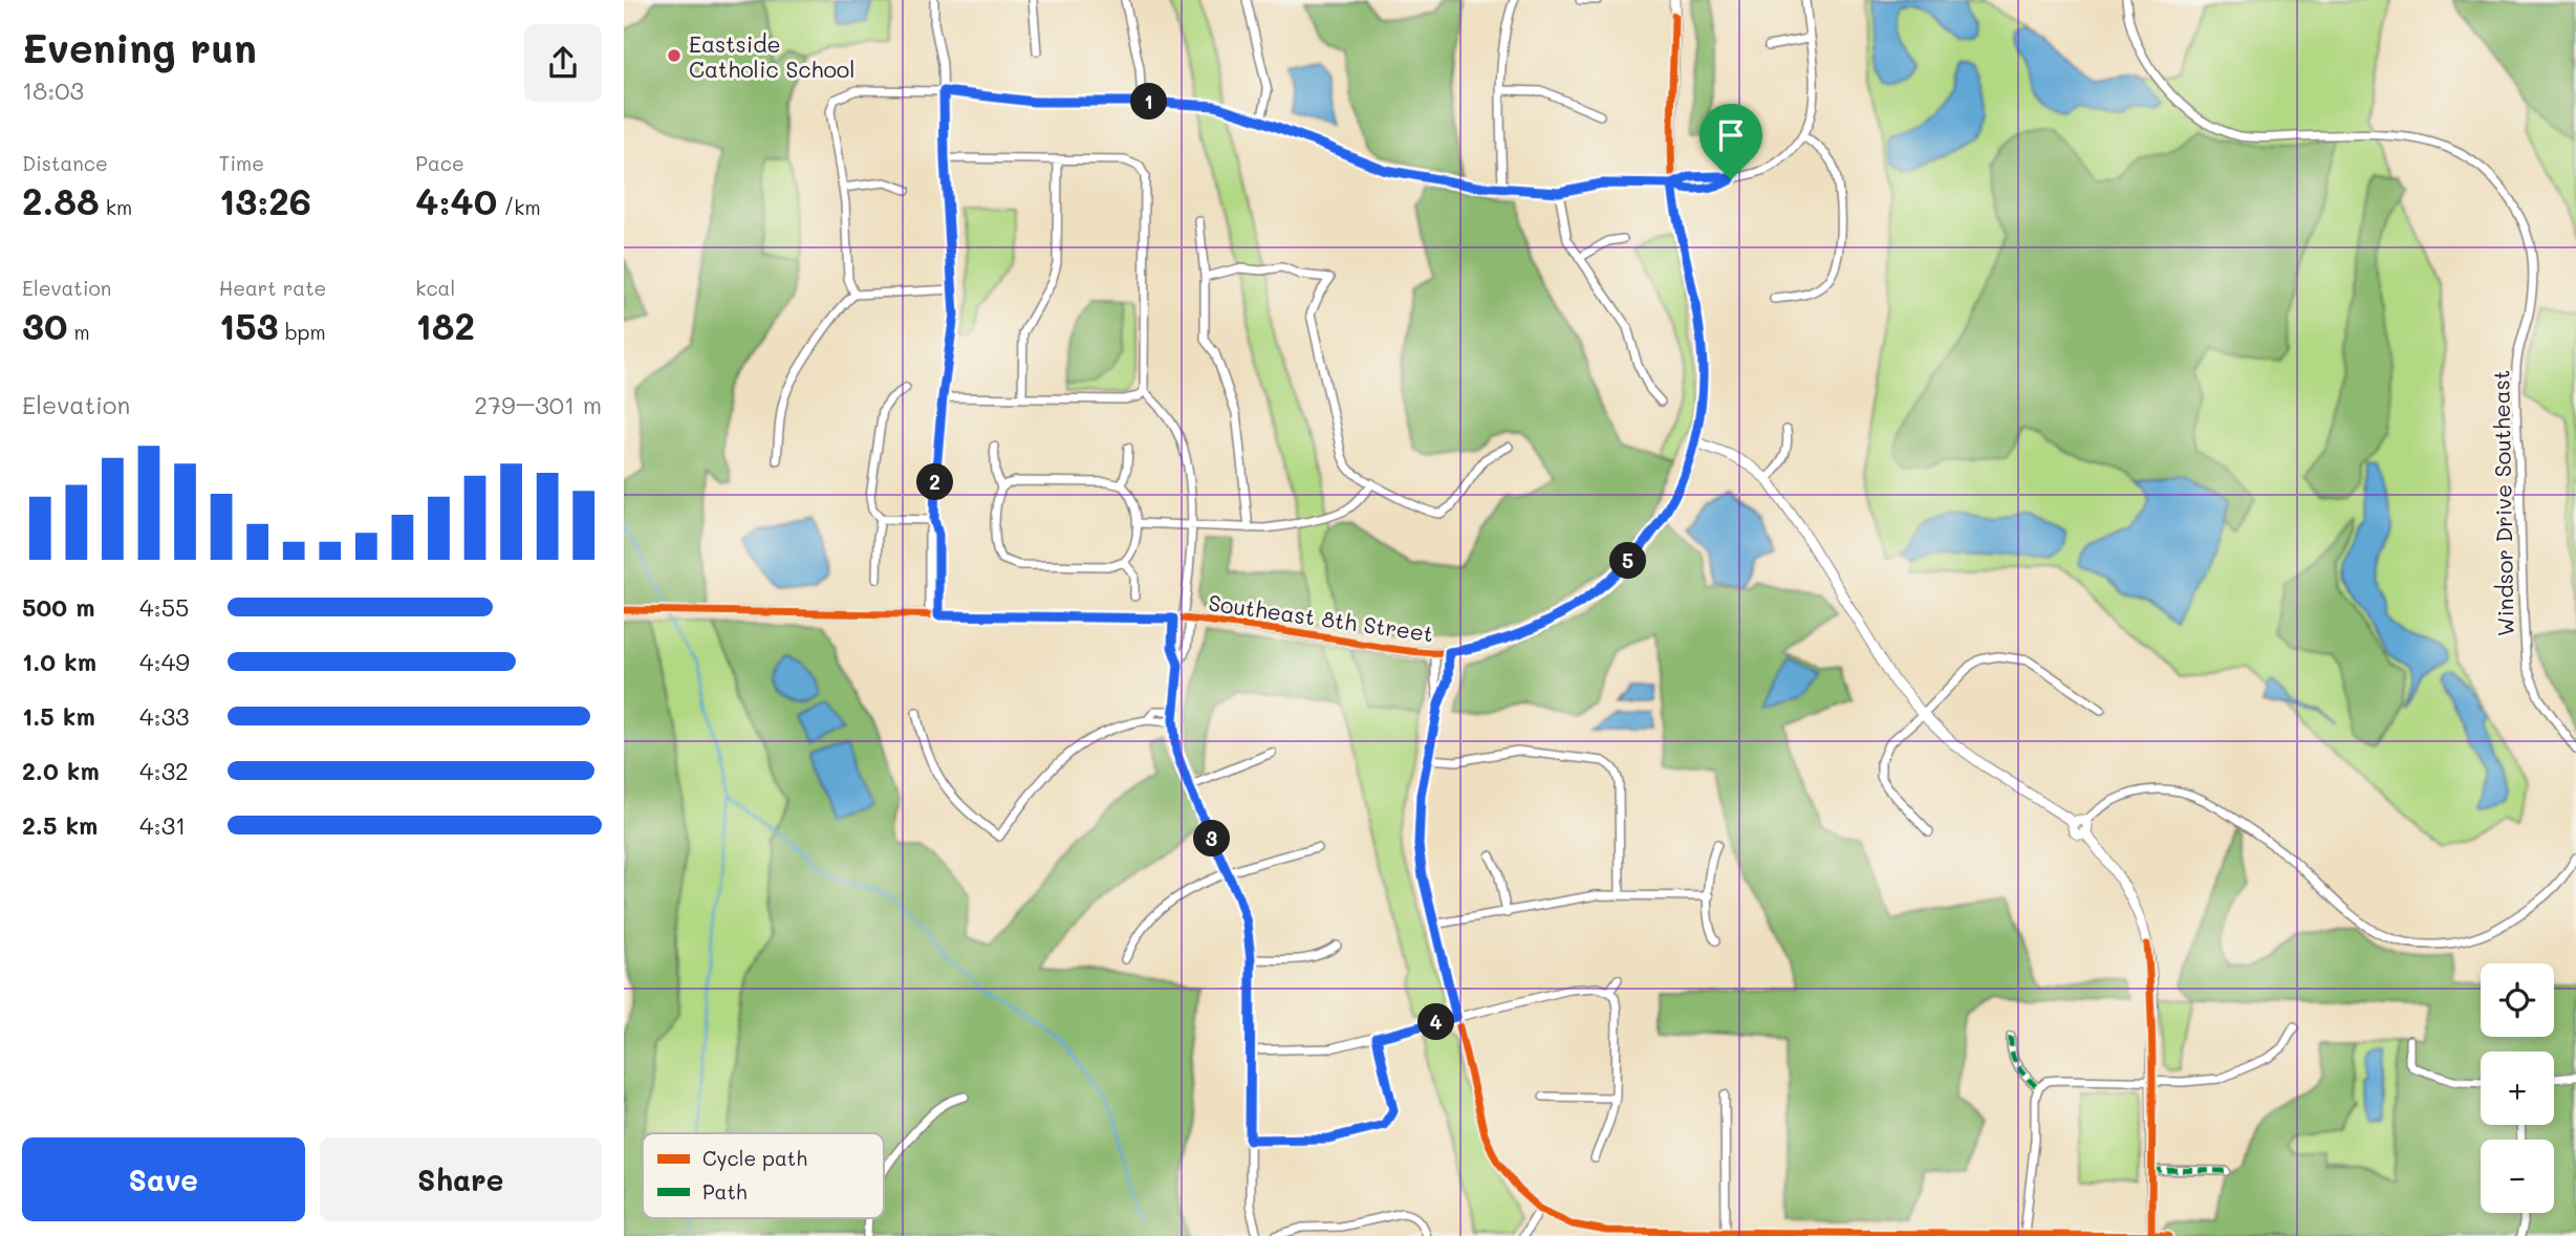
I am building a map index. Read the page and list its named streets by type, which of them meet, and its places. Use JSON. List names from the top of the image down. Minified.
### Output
{"streets":{"street":["Windsor Drive Southeast","Southeast 8th Street"]},"places":["Eastside Catholic School"],"legend":["Cycle path","Path"],"page":{"heading":["Evening run","18:03"],"pins":["1","2","5","3","4"],"stats":[["Distance","2.88 km"],["Time","13:26"],["Pace","4:40 /km"],["Elevation","30 m"],["Heart rate","153 bpm"],["kcal","182"]],"chart":["Elevation","279–301 m"],"list":[{"name":"500 m","note":"4:55"},{"name":"1.0 km","note":"4:49"},{"name":"1.5 km","note":"4:33"},{"name":"2.0 km","note":"4:32"},{"name":"2.5 km","note":"4:31"}],"map_buttons":["+","−"],"buttons":["Save","Share"]}}
